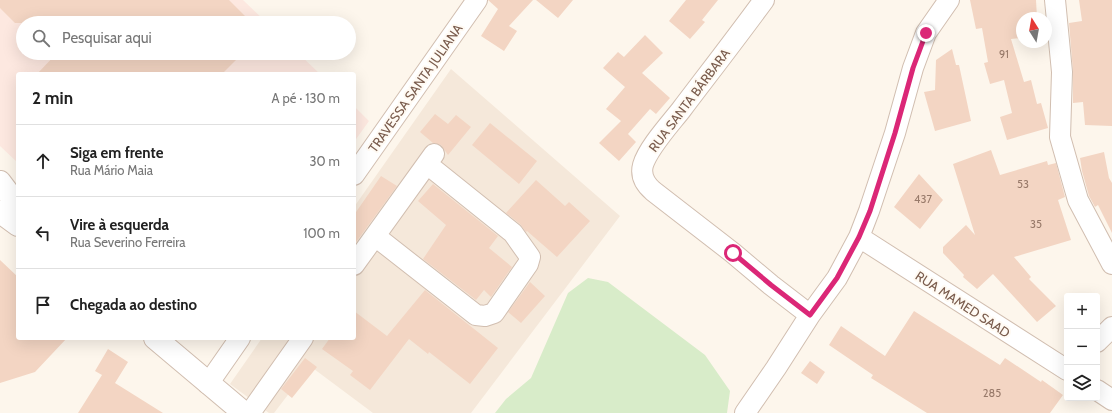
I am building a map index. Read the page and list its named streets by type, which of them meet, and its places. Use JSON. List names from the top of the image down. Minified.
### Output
{"streets":{"street":["TRAVESSA SANTA JULIANA","RUA SANTA BÁRBARA","RUA MAMED SAAD"]},"house_numbers":["91","53","437","35","285"],"north":"top","page":{"search":"Pesquisar aqui","heading":["2 min","A pé · 130 m"],"list":[["Siga em frente","Rua Mário Maia","30 m"],["Vire à esquerda","Rua Severino Ferreira","100 m"],"Chegada ao destino"],"map_buttons":["+","−"]}}
